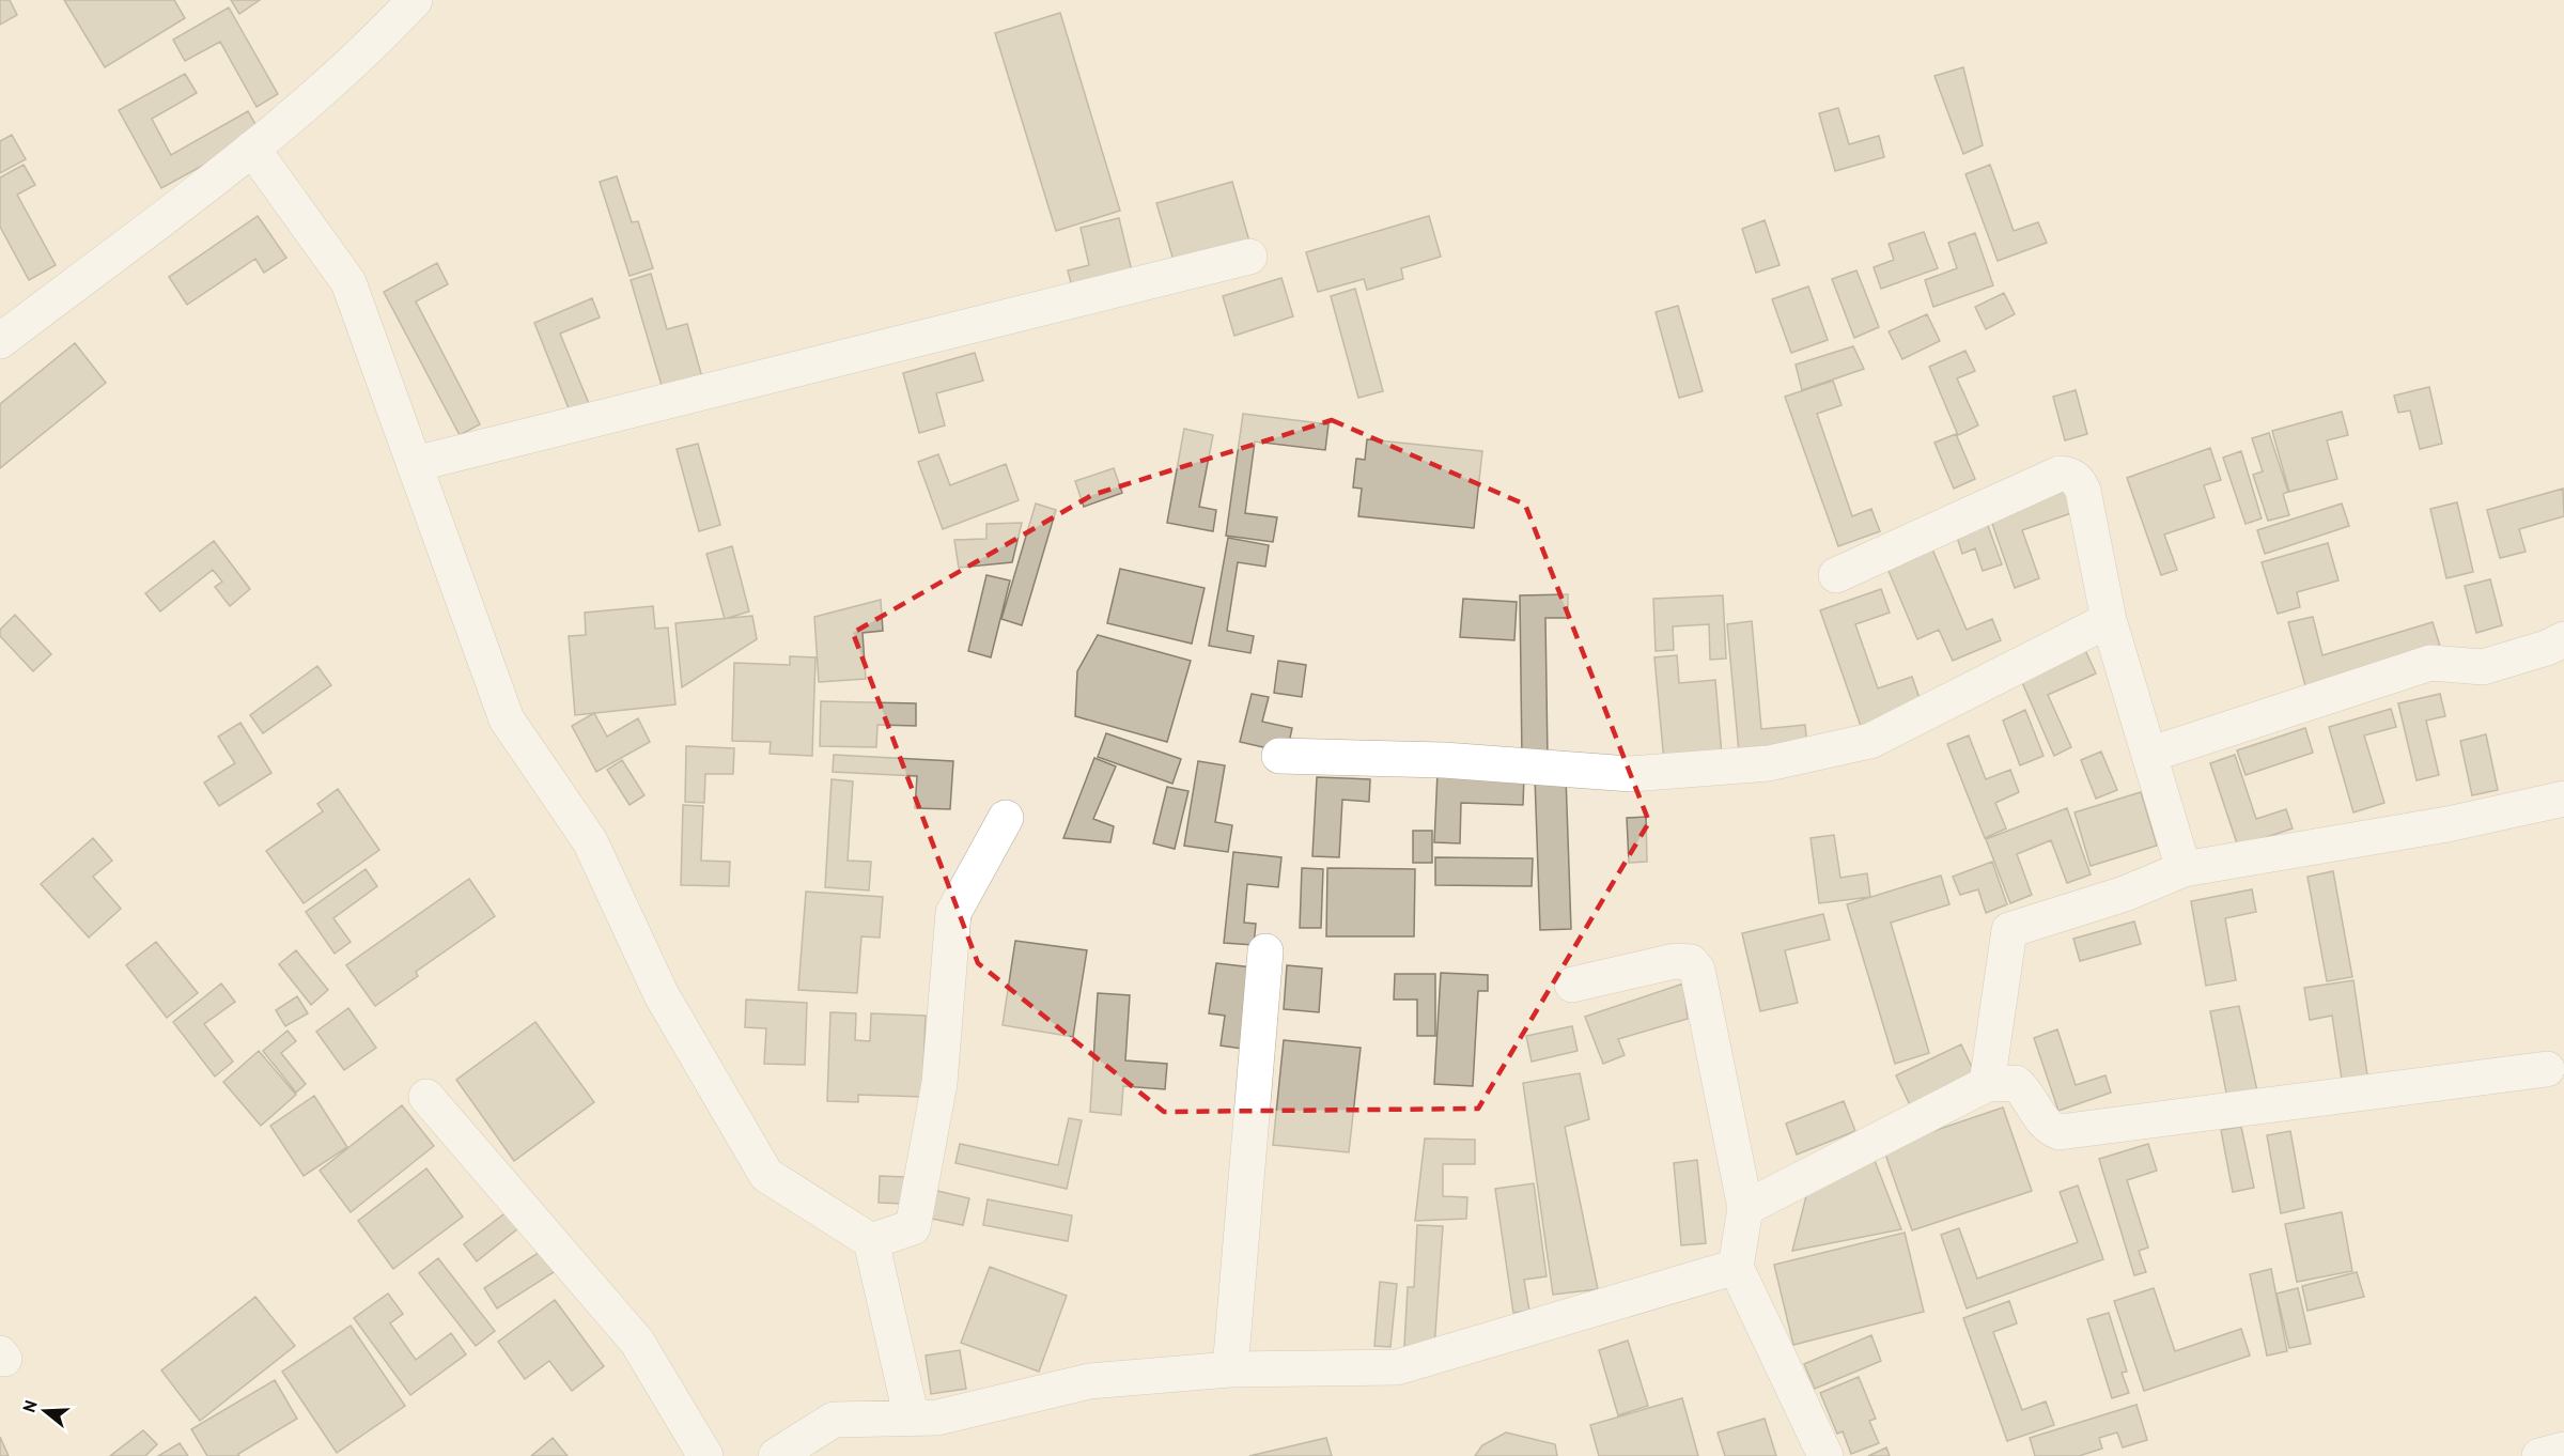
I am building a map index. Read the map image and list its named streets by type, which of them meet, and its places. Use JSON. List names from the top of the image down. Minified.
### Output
{"north":"left"}
